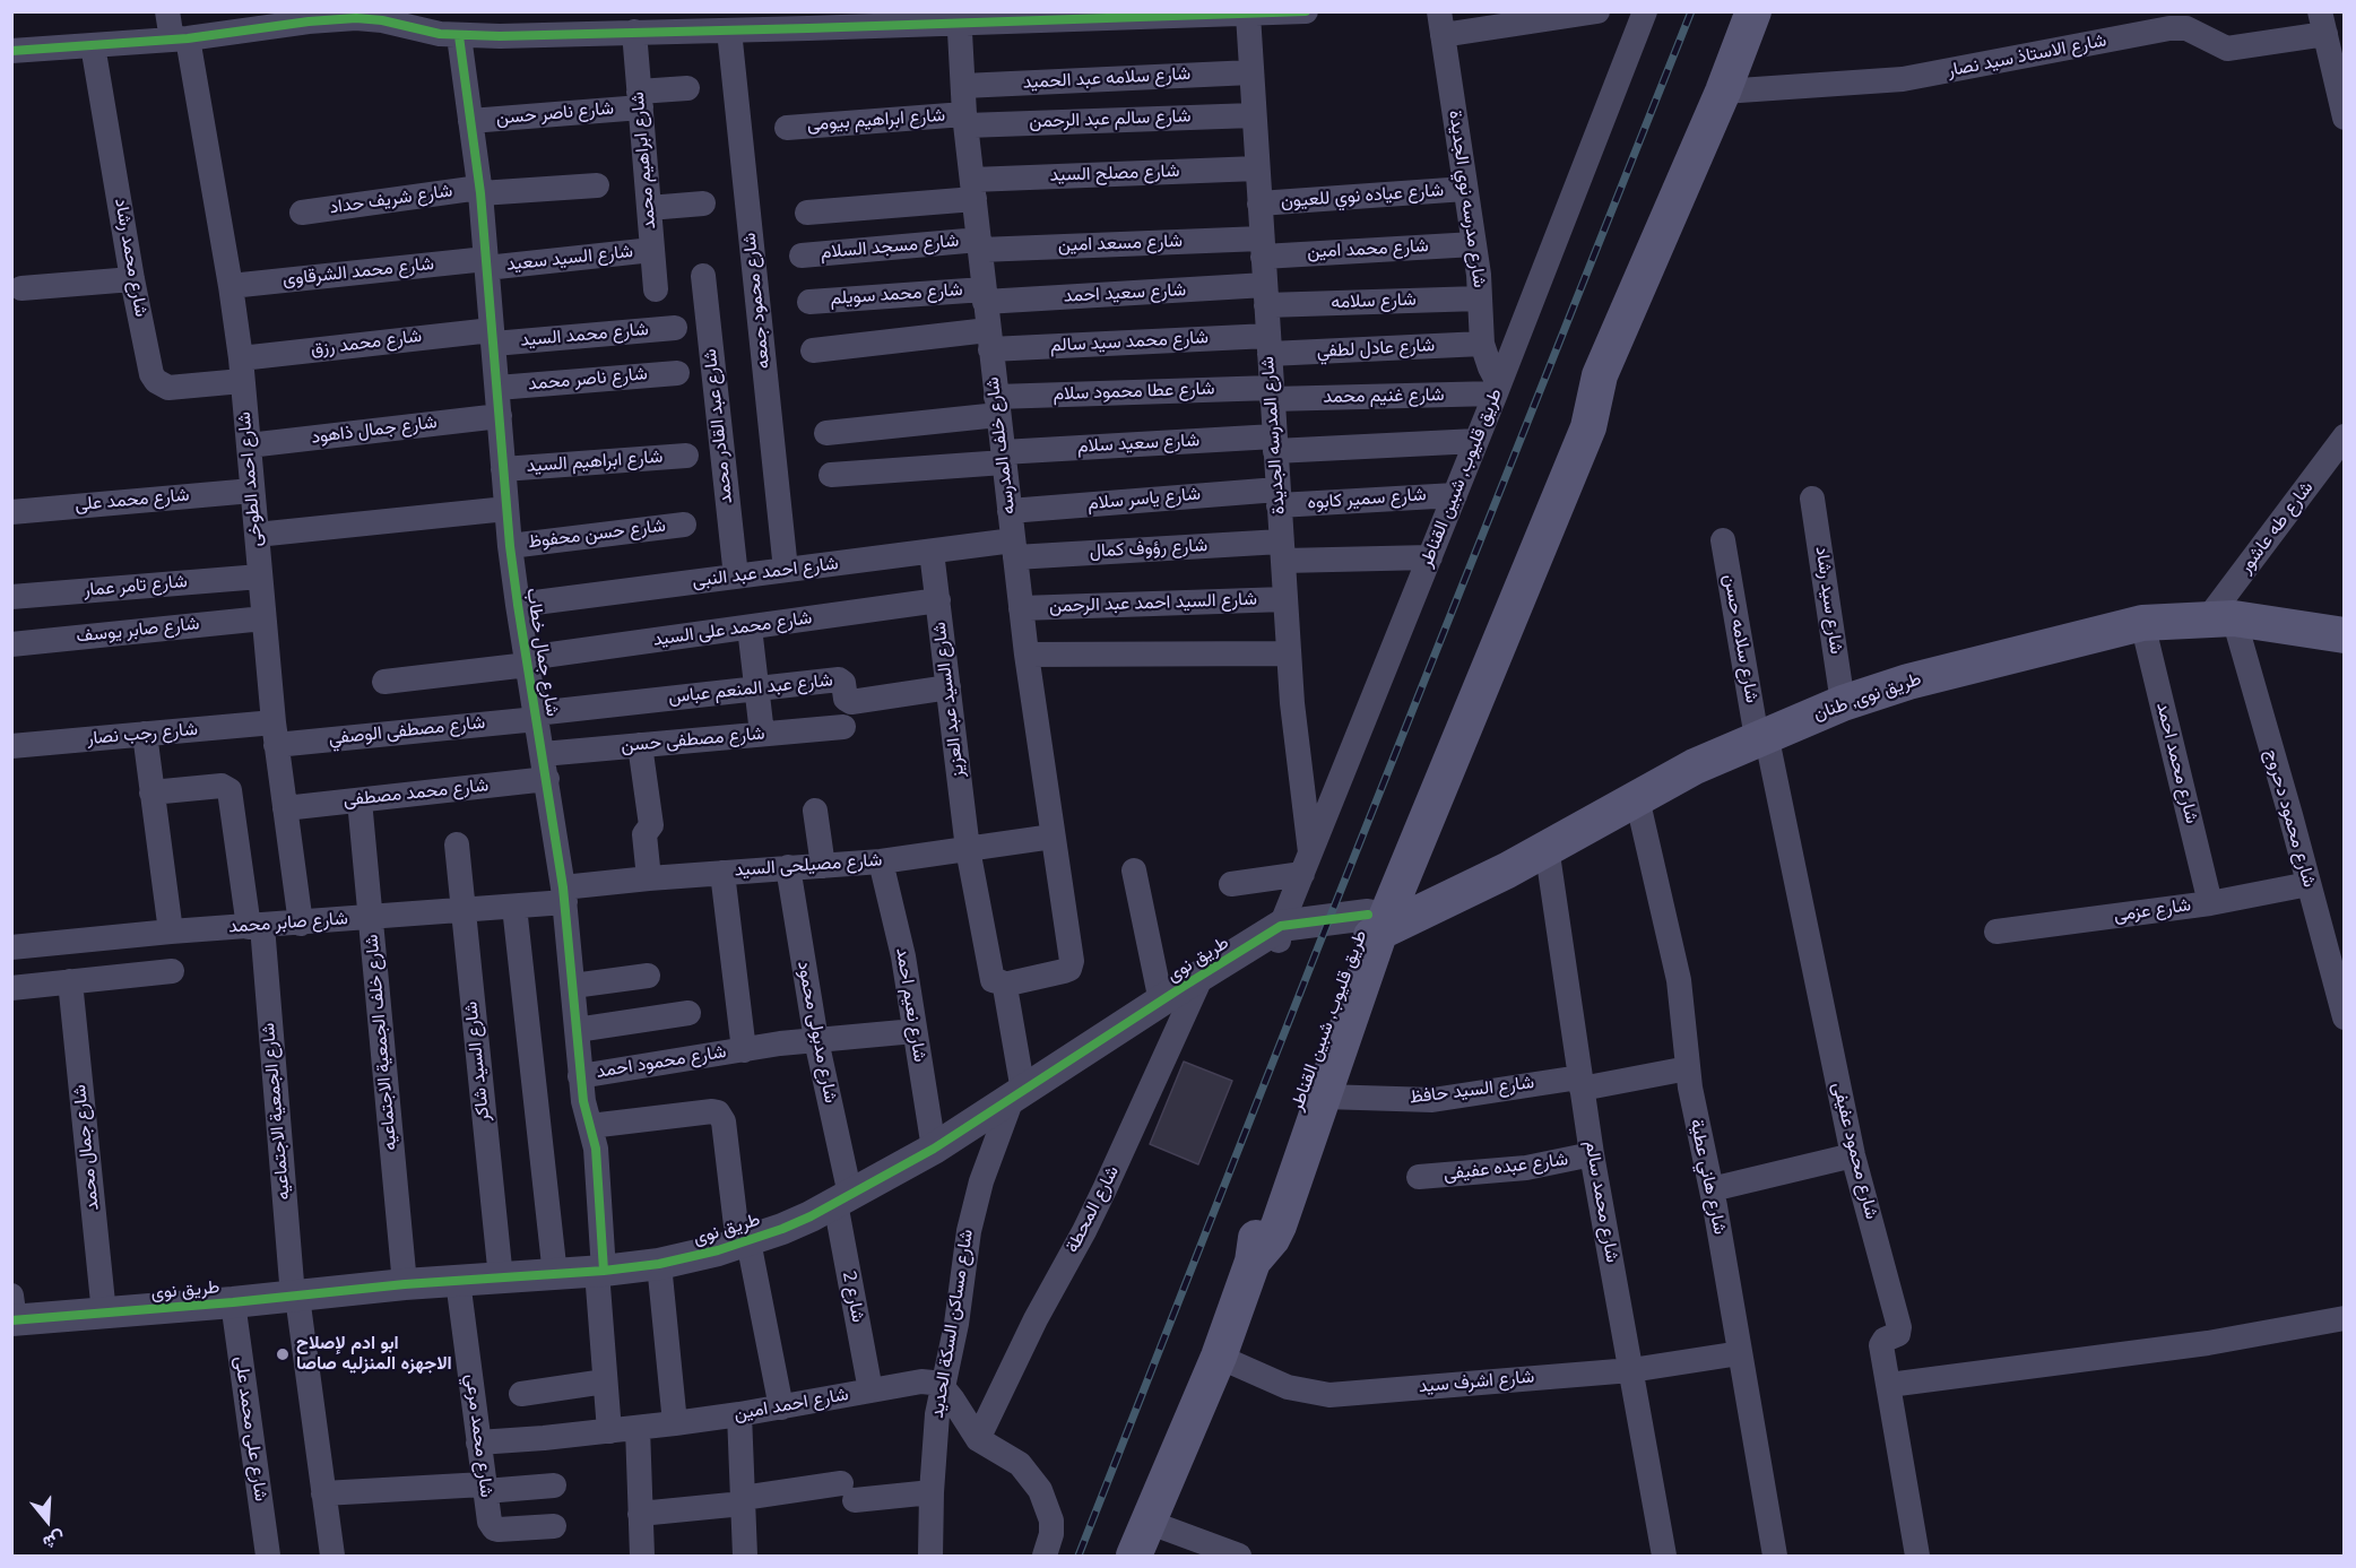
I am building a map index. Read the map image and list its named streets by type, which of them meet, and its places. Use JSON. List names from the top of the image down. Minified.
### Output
{"streets":{"main road":["طريق قليوب, شبين القناطر","طريق نوى, طنان"],"street":["شارع الاستاذ سيد نصار","شارع سلامه عبد الحميد","شارع ناصر حسن","شارع سالم عبد الرحمن","شارع ابراهيم بيومى","شارع ابراهيم محمد","شارع مصلح السيد","شارع عياده نوي للعيون","شارع مدرسه نوي الجديدة","شارع شريف حداد","شارع مسعد امين","شارع مسجد السلام","شارع محمد امين","شارع محمد رشاد","شارع السيد سعيد","شارع محمد الشرقاوى","شارع سعيد احمد","شارع محمد سويلم","شارع محمود جمعه","شارع سلامه","شارع محمد السيد","شارع محمد سيد سالم","شارع محمد رزق","شارع عادل لطفي","شارع ناصر محمد","شارع عطا محمود سلام","شارع غنيم محمد","شارع عبد القادر محمد","شارع جمال ذاهود","شارع المدرسه الجديدة","شارع سعيد سلام","شارع خلف المدرسه","شارع ابراهيم السيد","شارع احمد الطوخى","شارع ياسر سلام","شارع سمير كابوه","شارع محمد على","شارع طه عاشور","شارع حسن محفوظ","شارع رؤوف كمال","شارع احمد عبد النبى","شارع تامر عمار","شارع سيد رشاد","شارع السيد احمد عبد الرحمن","شارع محمد على السيد","شارع صابر يوسف","شارع سلامه حسن","شارع جمال خطاب","شارع عبد المنعم عباس","شارع السيد عبد العزيز","شارع مصطفى الوصفي","شارع رجب نصار","شارع مصطفى حسن","شارع محمد احمد","شارع محمد مصطفى","شارع محمود دحروج","شارع مصيلحى السيد","شارع عزمى","شارع صابر محمد","طريق نوى","شارع نعيم احمد","شارع مدبولى محمود","شارع خلف الجمعية الاجتماعيه","شارع السيد شاكر","شارع محمود احمد","شارع السيد حافظ","شارع الجمعية الاجتماعيه","شارع جمال محمد","شارع محمود عفيفى","شارع عبده عفيفى","شارع هاني عطية","شارع محمد سالم","شارع المحطة","شارع 2","شارع مساكن السكة الحديد","شارع اشرف سيد","شارع احمد امين","شارع على محمد على","شارع محمد مرعي"]},"crossings":[["شارع الاستاذ سيد نصار","طريق قليوب, شبين القناطر"],["شارع سلامه عبد الحميد","شارع المدرسه الجديدة"],["شارع سلامه عبد الحميد","شارع خلف المدرسه"],["شارع ناصر حسن","شارع ابراهيم محمد"],["شارع ناصر حسن","شارع جمال خطاب"],["شارع سالم عبد الرحمن","شارع ابراهيم بيومى"],["شارع سالم عبد الرحمن","شارع المدرسه الجديدة"],["شارع سالم عبد الرحمن","شارع خلف المدرسه"],["شارع ابراهيم بيومى","شارع خلف المدرسه"],["شارع ابراهيم محمد","شارع السيد سعيد"],["شارع مصلح السيد","شارع المدرسه الجديدة"],["شارع مصلح السيد","شارع خلف المدرسه"],["شارع عياده نوي للعيون","شارع مدرسه نوي الجديدة"],["شارع عياده نوي للعيون","شارع المدرسه الجديدة"],["شارع مدرسه نوي الجديدة","شارع محمد امين"],["شارع مدرسه نوي الجديدة","شارع سلامه"],["شارع مدرسه نوي الجديدة","شارع عادل لطفي"],["شارع مدرسه نوي الجديدة","شارع غنيم محمد"],["شارع مدرسه نوي الجديدة","طريق قليوب, شبين القناطر"],["شارع شريف حداد","شارع جمال خطاب"],["شارع مسعد امين","شارع مسجد السلام"],["شارع مسعد امين","شارع محمد امين"],["شارع مسعد امين","شارع المدرسه الجديدة"],["شارع مسعد امين","شارع خلف المدرسه"],["شارع مسجد السلام","شارع خلف المدرسه"],["شارع محمد امين","شارع المدرسه الجديدة"],["شارع محمد رشاد","شارع محمد رزق"],["شارع محمد رشاد","شارع احمد الطوخى"],["شارع السيد سعيد","شارع محمد الشرقاوى"],["شارع السيد سعيد","شارع جمال خطاب"],["شارع محمد الشرقاوى","شارع احمد الطوخى"],["شارع محمد الشرقاوى","شارع جمال خطاب"],["شارع سعيد احمد","شارع محمد سويلم"],["شارع سعيد احمد","شارع سلامه"],["شارع سعيد احمد","شارع المدرسه الجديدة"],["شارع سعيد احمد","شارع خلف المدرسه"],["شارع محمد سويلم","شارع خلف المدرسه"],["شارع محمود جمعه","شارع احمد عبد النبى"],["شارع سلامه","شارع المدرسه الجديدة"],["شارع محمد السيد","شارع محمد رزق"],["شارع محمد السيد","شارع جمال خطاب"],["شارع محمد سيد سالم","شارع عادل لطفي"],["شارع محمد سيد سالم","شارع المدرسه الجديدة"],["شارع محمد سيد سالم","شارع خلف المدرسه"],["شارع محمد رزق","شارع احمد الطوخى"],["شارع محمد رزق","شارع جمال خطاب"],["شارع عادل لطفي","شارع المدرسه الجديدة"],["شارع ناصر محمد","شارع جمال خطاب"],["شارع عطا محمود سلام","شارع غنيم محمد"],["شارع عطا محمود سلام","شارع المدرسه الجديدة"],["شارع عطا محمود سلام","شارع خلف المدرسه"],["شارع غنيم محمد","شارع المدرسه الجديدة"],["شارع غنيم محمد","طريق قليوب, شبين القناطر"],["شارع عبد القادر محمد","شارع احمد عبد النبى"],["شارع جمال ذاهود","شارع احمد الطوخى"],["شارع جمال ذاهود","شارع جمال خطاب"],["شارع المدرسه الجديدة","شارع سعيد سلام"],["شارع المدرسه الجديدة","طريق قليوب, شبين القناطر"],["شارع المدرسه الجديدة","شارع ياسر سلام"],["شارع المدرسه الجديدة","شارع سمير كابوه"],["شارع المدرسه الجديدة","شارع رؤوف كمال"],["شارع المدرسه الجديدة","شارع السيد احمد عبد الرحمن"],["شارع سعيد سلام","شارع خلف المدرسه"],["شارع سعيد سلام","طريق قليوب, شبين القناطر"],["شارع خلف المدرسه","شارع ياسر سلام"],["شارع خلف المدرسه","شارع رؤوف كمال"],["شارع خلف المدرسه","شارع احمد عبد النبى"],["شارع خلف المدرسه","شارع السيد احمد عبد الرحمن"],["شارع خلف المدرسه","شارع السيد عبد العزيز"],["شارع خلف المدرسه","شارع مصيلحى السيد"],["شارع ابراهيم السيد","شارع جمال خطاب"],["طريق قليوب, شبين القناطر","شارع سمير كابوه"],["طريق قليوب, شبين القناطر","شارع رؤوف كمال"],["طريق قليوب, شبين القناطر","طريق نوى, طنان"],["طريق قليوب, شبين القناطر","طريق نوى"],["طريق قليوب, شبين القناطر","شارع السيد حافظ"],["طريق قليوب, شبين القناطر","شارع اشرف سيد"],["شارع احمد الطوخى","شارع محمد على"],["شارع احمد الطوخى","شارع تامر عمار"],["شارع احمد الطوخى","شارع صابر يوسف"],["شارع احمد الطوخى","شارع مصطفى الوصفي"],["شارع احمد الطوخى","شارع رجب نصار"],["شارع احمد الطوخى","شارع محمد مصطفى"],["شارع احمد الطوخى","شارع صابر محمد"],["شارع ياسر سلام","شارع سمير كابوه"],["شارع طه عاشور","طريق نوى, طنان"],["شارع طه عاشور","شارع محمود دحروج"],["شارع حسن محفوظ","شارع جمال خطاب"],["شارع رؤوف كمال","شارع احمد عبد النبى"],["شارع احمد عبد النبى","شارع جمال خطاب"],["شارع احمد عبد النبى","شارع السيد عبد العزيز"],["شارع سيد رشاد","طريق نوى, طنان"],["شارع محمد على السيد","شارع جمال خطاب"],["شارع محمد على السيد","شارع السيد عبد العزيز"],["شارع سلامه حسن","طريق نوى, طنان"],["شارع سلامه حسن","شارع محمود عفيفى"],["شارع جمال خطاب","شارع عبد المنعم عباس"],["شارع جمال خطاب","شارع مصطفى الوصفي"],["شارع جمال خطاب","شارع مصطفى حسن"],["شارع جمال خطاب","شارع محمد مصطفى"],["شارع جمال خطاب","شارع مصيلحى السيد"],["شارع جمال خطاب","شارع صابر محمد"],["شارع جمال خطاب","طريق نوى"],["شارع جمال خطاب","شارع محمود احمد"],["شارع جمال خطاب","شارع احمد امين"],["شارع عبد المنعم عباس","شارع السيد عبد العزيز"],["شارع عبد المنعم عباس","شارع مصطفى الوصفي"],["طريق نوى, طنان","شارع محمد احمد"],["طريق نوى, طنان","شارع محمود دحروج"],["طريق نوى, طنان","طريق نوى"],["طريق نوى, طنان","شارع محمود عفيفى"],["طريق نوى, طنان","شارع هاني عطية"],["طريق نوى, طنان","شارع محمد سالم"],["شارع السيد عبد العزيز","شارع مصيلحى السيد"],["شارع مصطفى الوصفي","شارع رجب نصار"],["شارع مصطفى حسن","شارع محمد مصطفى"],["شارع محمد احمد","شارع عزمى"],["شارع محمد مصطفى","شارع خلف الجمعية الاجتماعيه"],["شارع محمود دحروج","شارع عزمى"],["شارع مصيلحى السيد","شارع صابر محمد"],["شارع مصيلحى السيد","شارع نعيم احمد"],["شارع مصيلحى السيد","شارع مدبولى محمود"],["شارع صابر محمد","شارع خلف الجمعية الاجتماعيه"],["شارع صابر محمد","شارع السيد شاكر"],["شارع صابر محمد","شارع الجمعية الاجتماعيه"],["طريق نوى","شارع نعيم احمد"],["طريق نوى","شارع مدبولى محمود"],["طريق نوى","شارع خلف الجمعية الاجتماعيه"],["طريق نوى","شارع السيد شاكر"],["طريق نوى","شارع الجمعية الاجتماعيه"],["طريق نوى","شارع جمال محمد"],["طريق نوى","شارع المحطة"],["طريق نوى","شارع 2"],["طريق نوى","شارع مساكن السكة الحديد"],["طريق نوى","شارع على محمد على"],["طريق نوى","شارع محمد مرعي"],["شارع نعيم احمد","شارع محمود احمد"],["شارع مدبولى محمود","شارع محمود احمد"],["شارع مدبولى محمود","شارع 2"],["شارع السيد حافظ","شارع هاني عطية"],["شارع السيد حافظ","شارع محمد سالم"],["شارع عبده عفيفى","شارع محمد سالم"],["شارع هاني عطية","شارع اشرف سيد"],["شارع محمد سالم","شارع اشرف سيد"],["شارع 2","شارع احمد امين"],["شارع مساكن السكة الحديد","شارع احمد امين"],["شارع احمد امين","شارع محمد مرعي"]],"places":["ابو ادم لإصلاح الاجهزه المنزليه صاصا"],"north":"bottom"}
